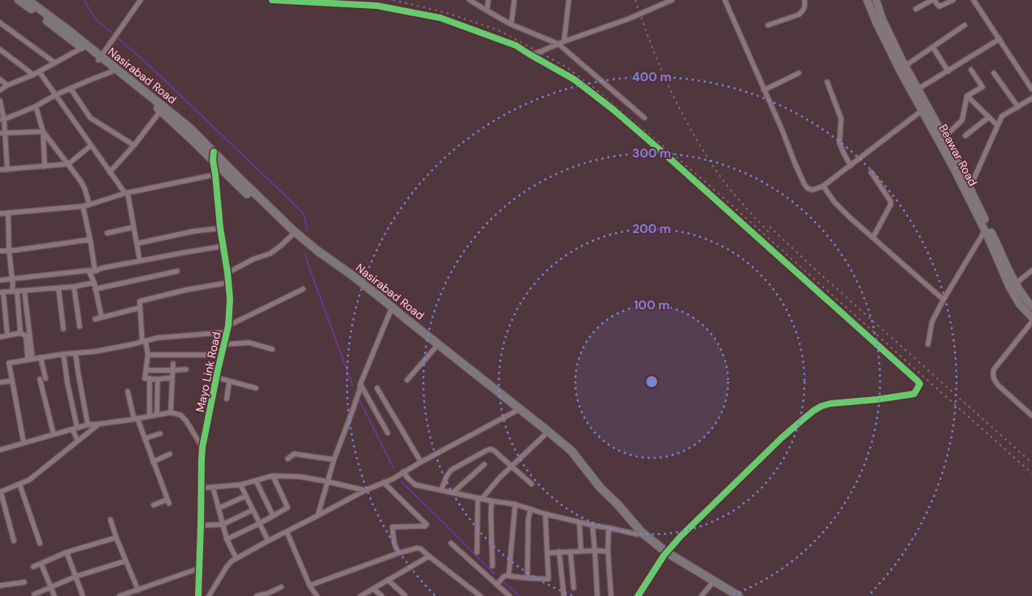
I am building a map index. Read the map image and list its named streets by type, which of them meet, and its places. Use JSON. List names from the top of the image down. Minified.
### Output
{"streets":{"highway":["Nasirabad Road"],"main road":["Beawar Road"],"street":["Mayo Link Road"]},"crossings":[["Nasirabad Road","Mayo Link Road"]],"rings":["400 m","300 m","200 m","100 m"]}
